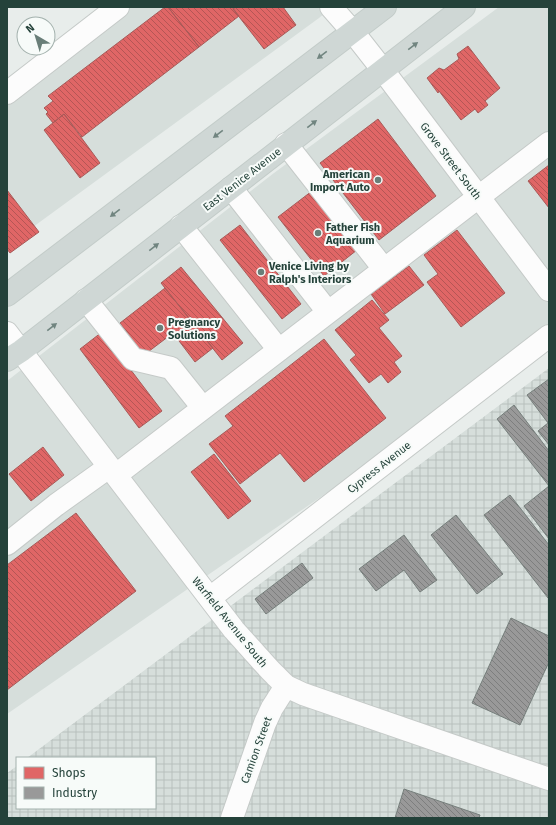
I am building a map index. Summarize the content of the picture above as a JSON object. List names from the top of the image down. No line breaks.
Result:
{"streets":{"main road":["East Venice Avenue"],"street":["Grove Street South","Cypress Avenue","Warfield Avenue South","Camion Street"]},"crossings":[["Grove Street South","East Venice Avenue"],["East Venice Avenue","Warfield Avenue South"],["Cypress Avenue","Warfield Avenue South"],["Warfield Avenue South","Camion Street"]],"places":["American Import Auto","Father Fish Aquarium","Venice Living by Ralph's Interiors","Pregnancy Solutions"],"legend":["Shops","Industry"],"north":"top left"}
